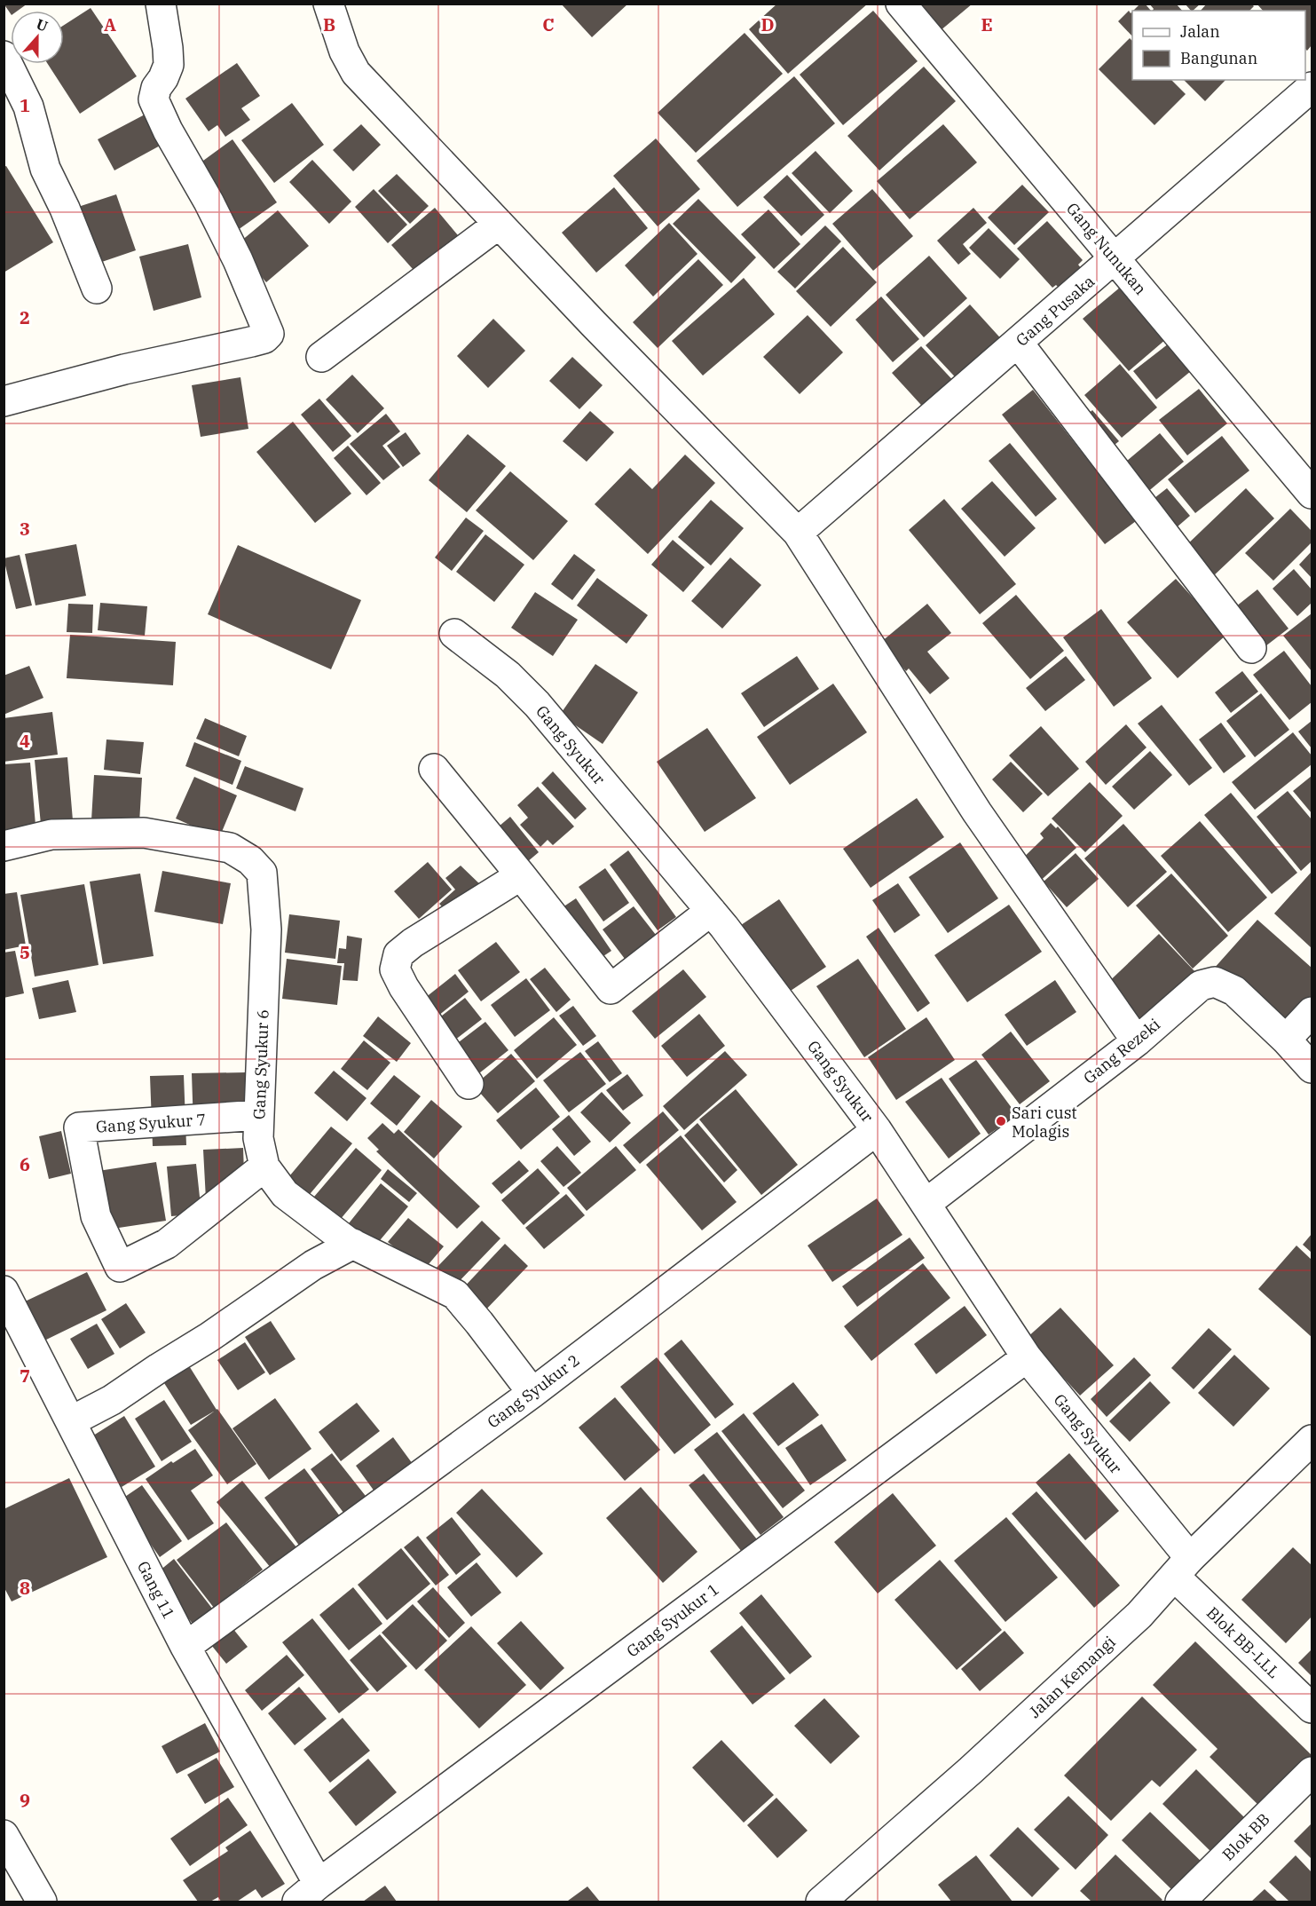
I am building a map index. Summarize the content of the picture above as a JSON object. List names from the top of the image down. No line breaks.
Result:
{"streets":{"street":["Gang Nunukan","Gang Pusaka","Gang Syukur","Gang Rezeki","Gang Syukur 6","Gang Syukur 7","Gang Syukur 2","Gang 11","Gang Syukur 1","Blok BB-LLL","Jalan Kemangi","Blok BB"]},"crossings":[["Gang Nunukan","Gang Pusaka"],["Gang Syukur","Gang Rezeki"],["Gang Syukur","Gang Syukur 2"],["Gang Syukur","Gang Syukur 1"],["Gang Syukur","Blok BB-LLL"],["Gang Syukur","Jalan Kemangi"],["Gang Syukur 6","Gang Syukur 7"],["Gang Syukur 6","Gang Syukur 2"],["Gang Syukur 2","Gang 11"],["Gang 11","Gang Syukur 1"],["Blok BB-LLL","Jalan Kemangi"]],"places":["Sari cust Molagis"],"legend":["Jalan","Bangunan"],"north":"top","grid":{"columns":["A","B","C","D","E"],"rows":["1","2","3","4","5","6","7","8","9"]}}
